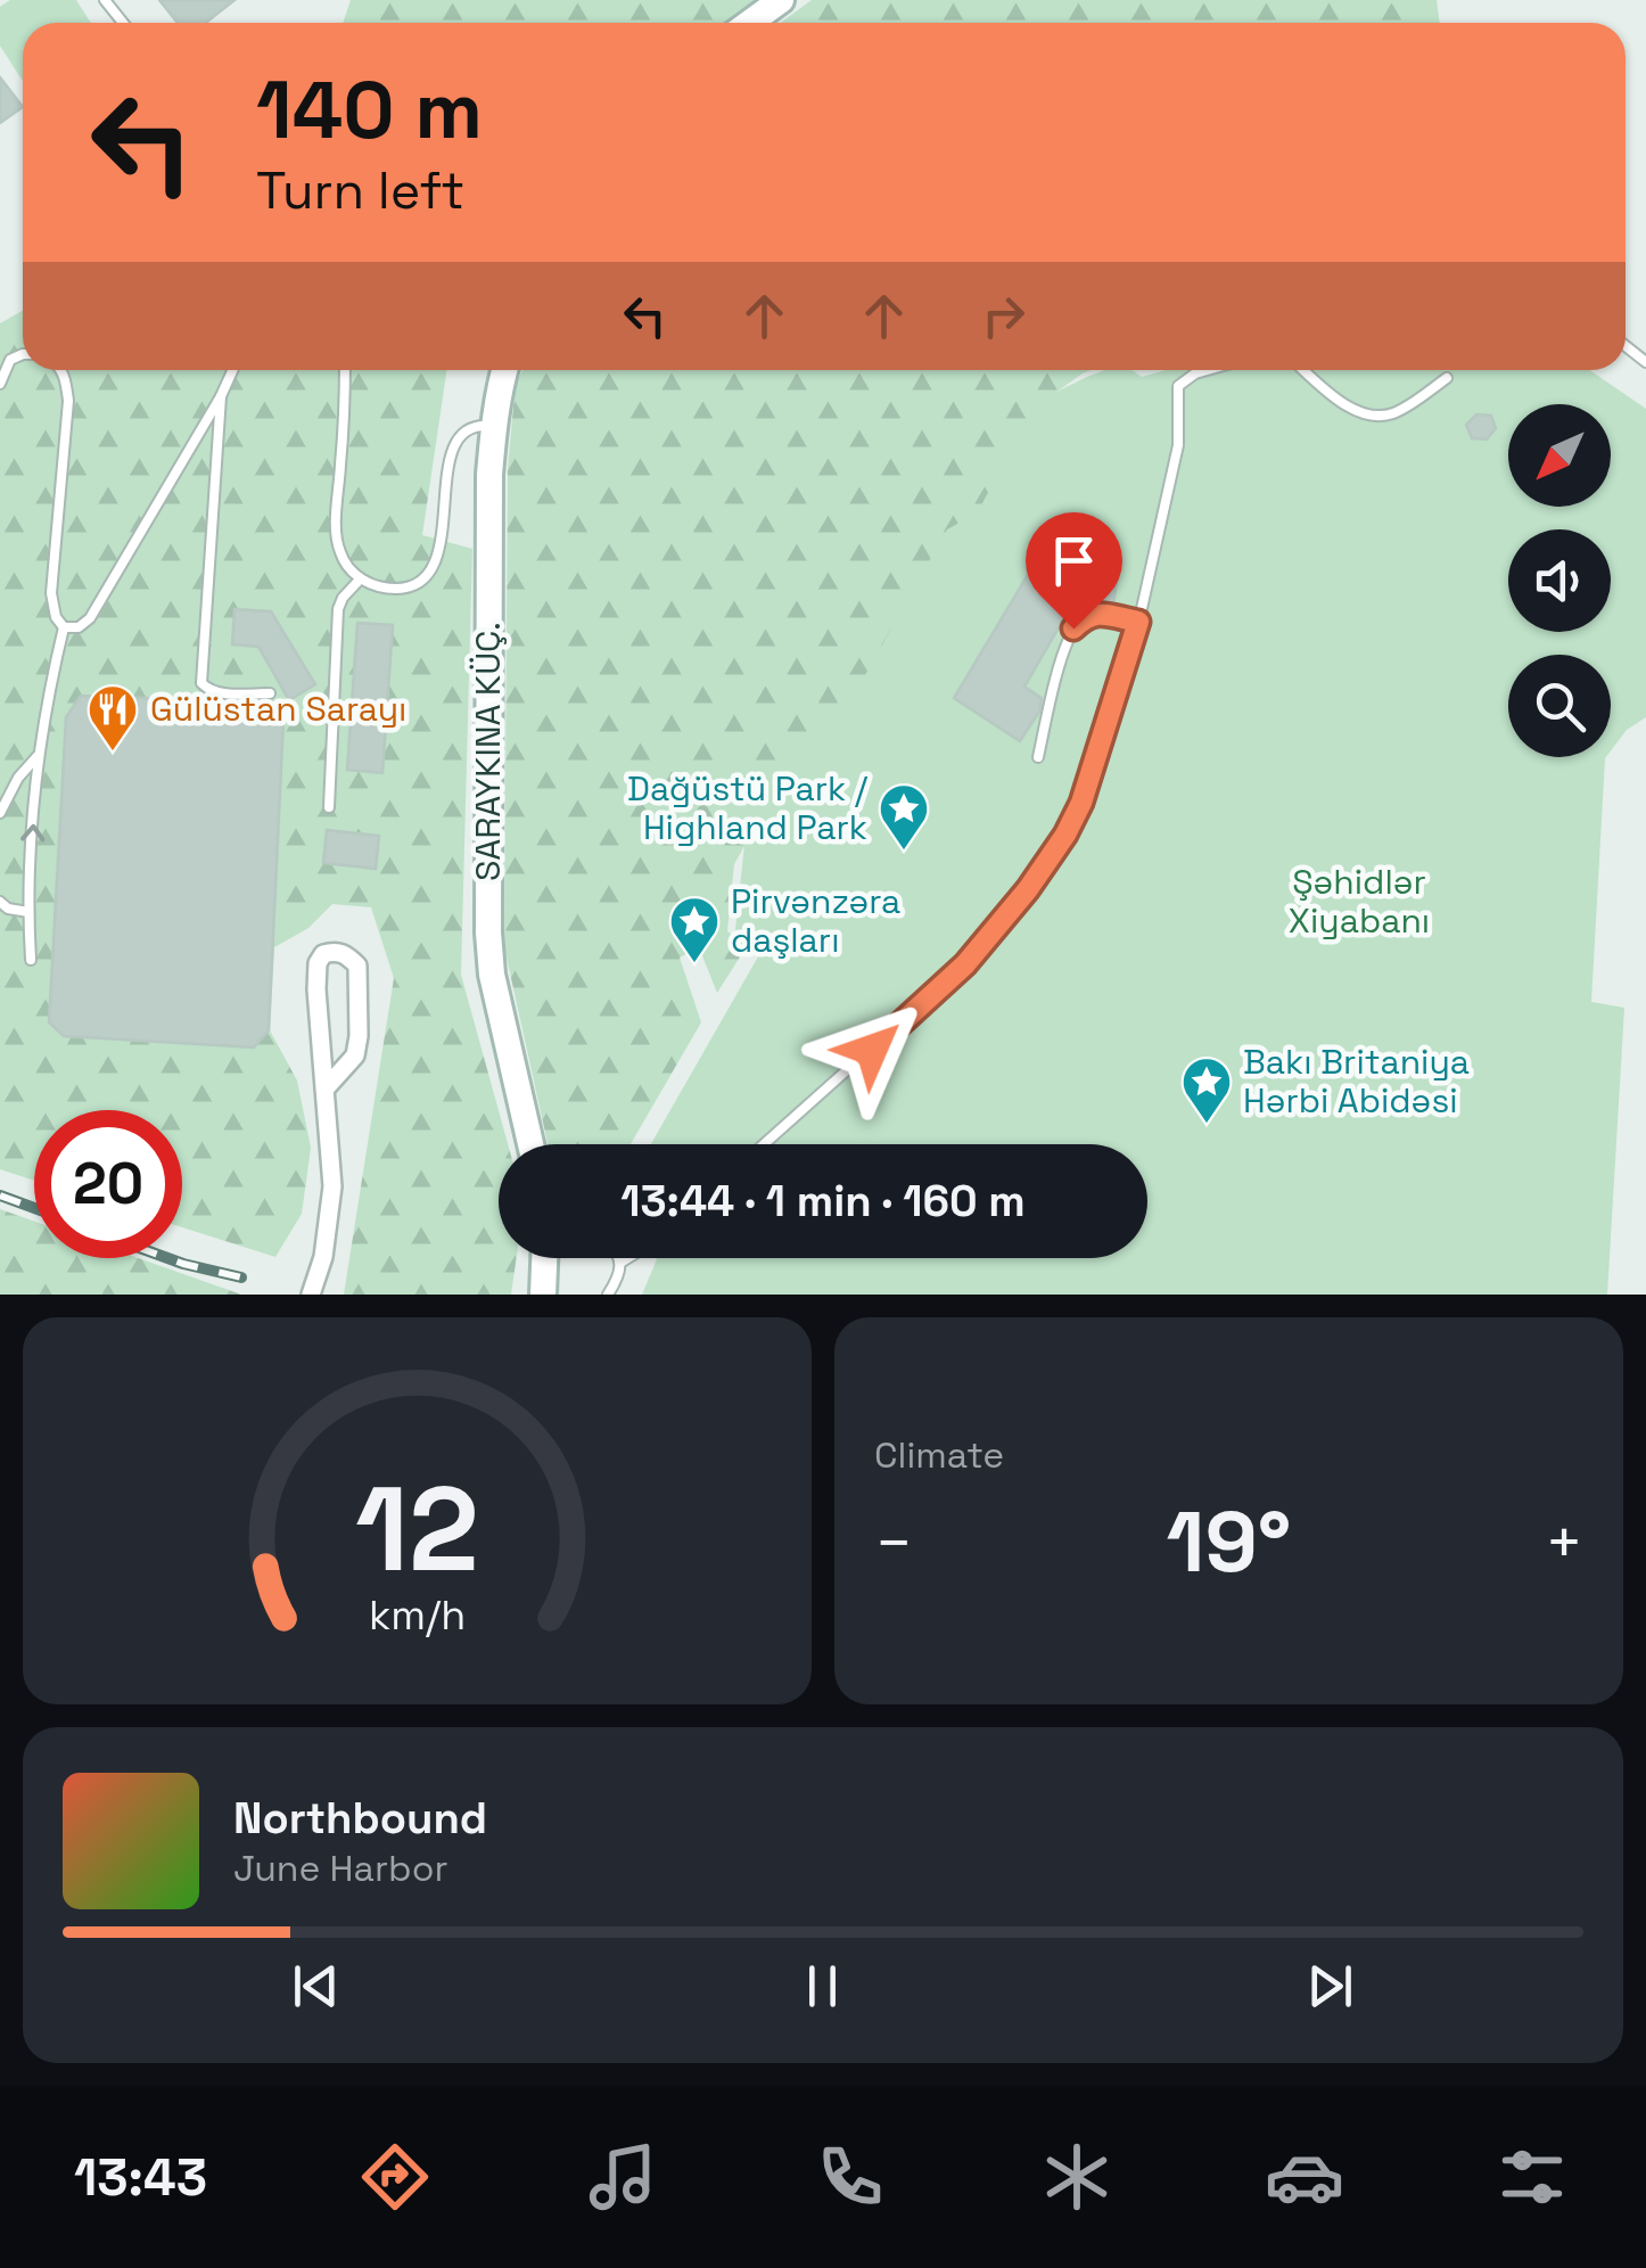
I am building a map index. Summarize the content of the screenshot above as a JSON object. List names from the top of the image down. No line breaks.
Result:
{"streets":{"street":["SARAYKINA KÜÇ."]},"parks":["Şəhidlər Xiyabanı"],"places":{"restaurant":["Gülüstan Sarayı"],"place":["Dağüstü Park / Highland Park","Pirvənzəra daşları","Bakı Britaniya Hərbi Abidəsi"]},"north":"bottom left","page":{"turn":["140 m","Turn left"],"limit":"20","trip":"13:44 · 1 min · 160 m","tile":"Climate","heat":["−","19°","+"],"song":["Northbound","June Harbor"],"tabs":"13:43","gauge":["12","km/h"]}}
